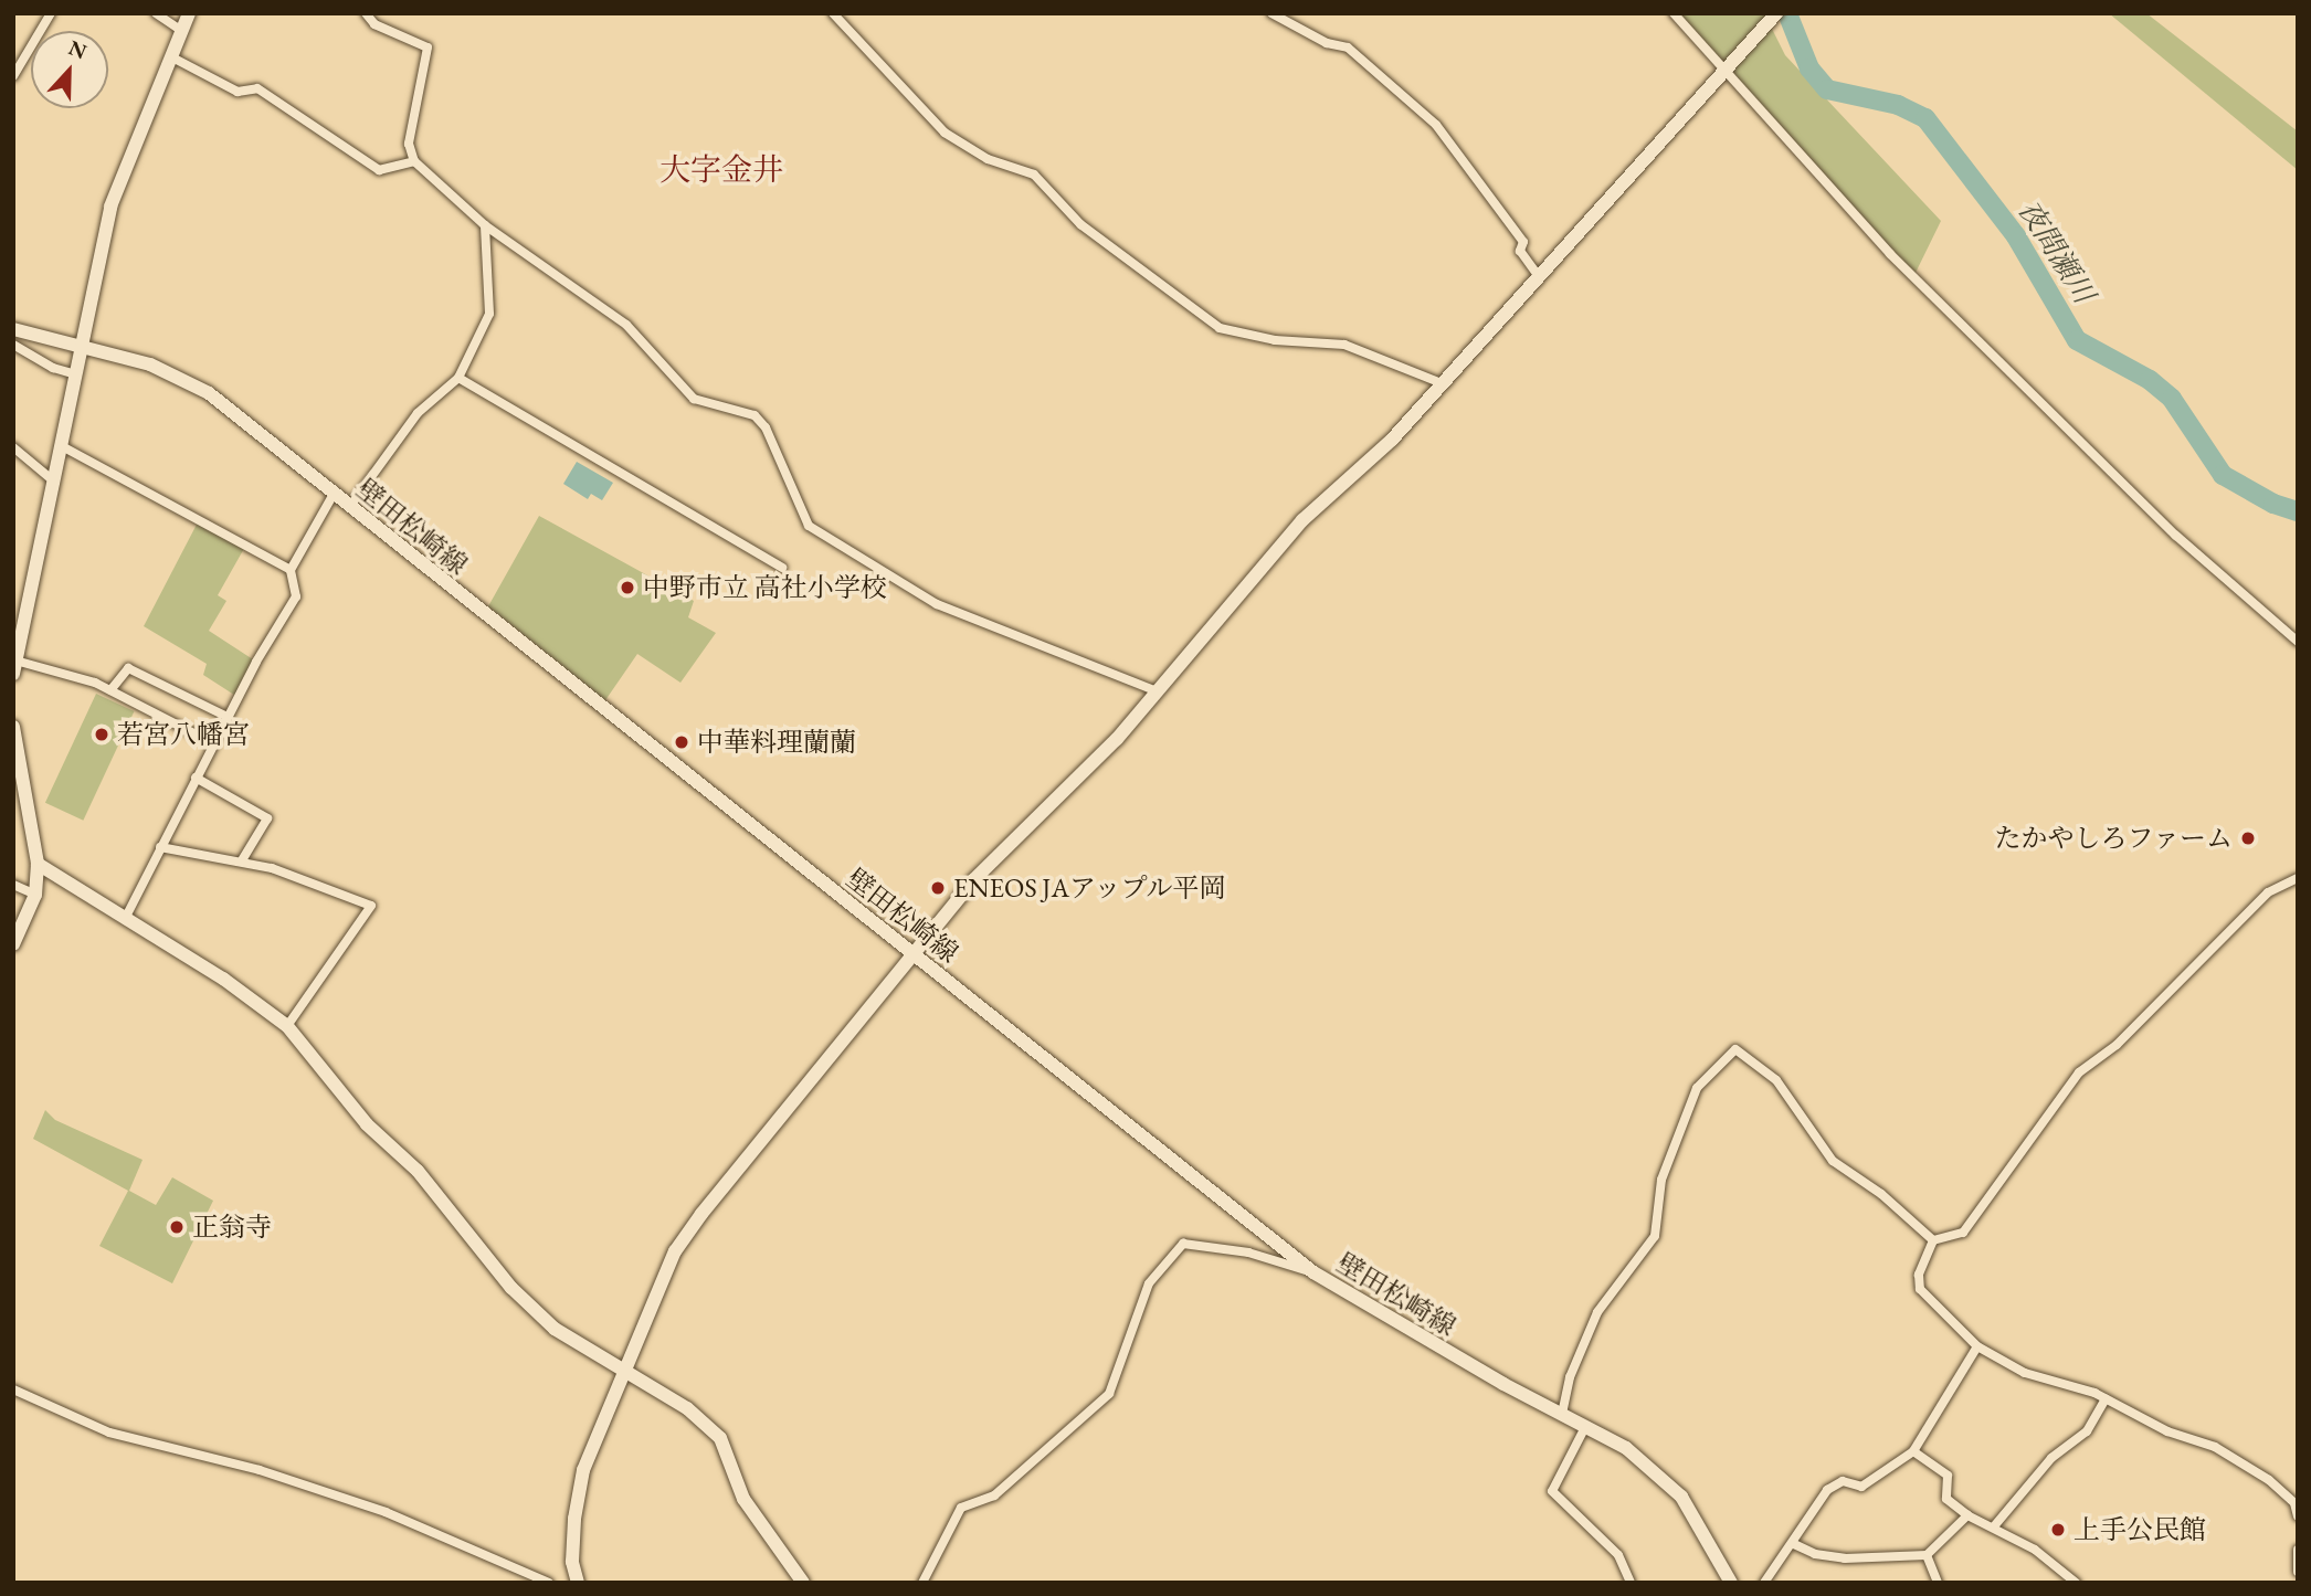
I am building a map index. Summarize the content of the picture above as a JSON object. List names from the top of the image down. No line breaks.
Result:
{"streets":{"street":["壁田松崎線"]},"districts":["大字金井"],"water":["夜間瀬川"],"places":["中野市立 高社小学校","若宮八幡宮","中華料理蘭蘭","たかやしろファーム","ENEOS JAアップル平岡","正翁寺","上手公民館"],"north":"top"}
